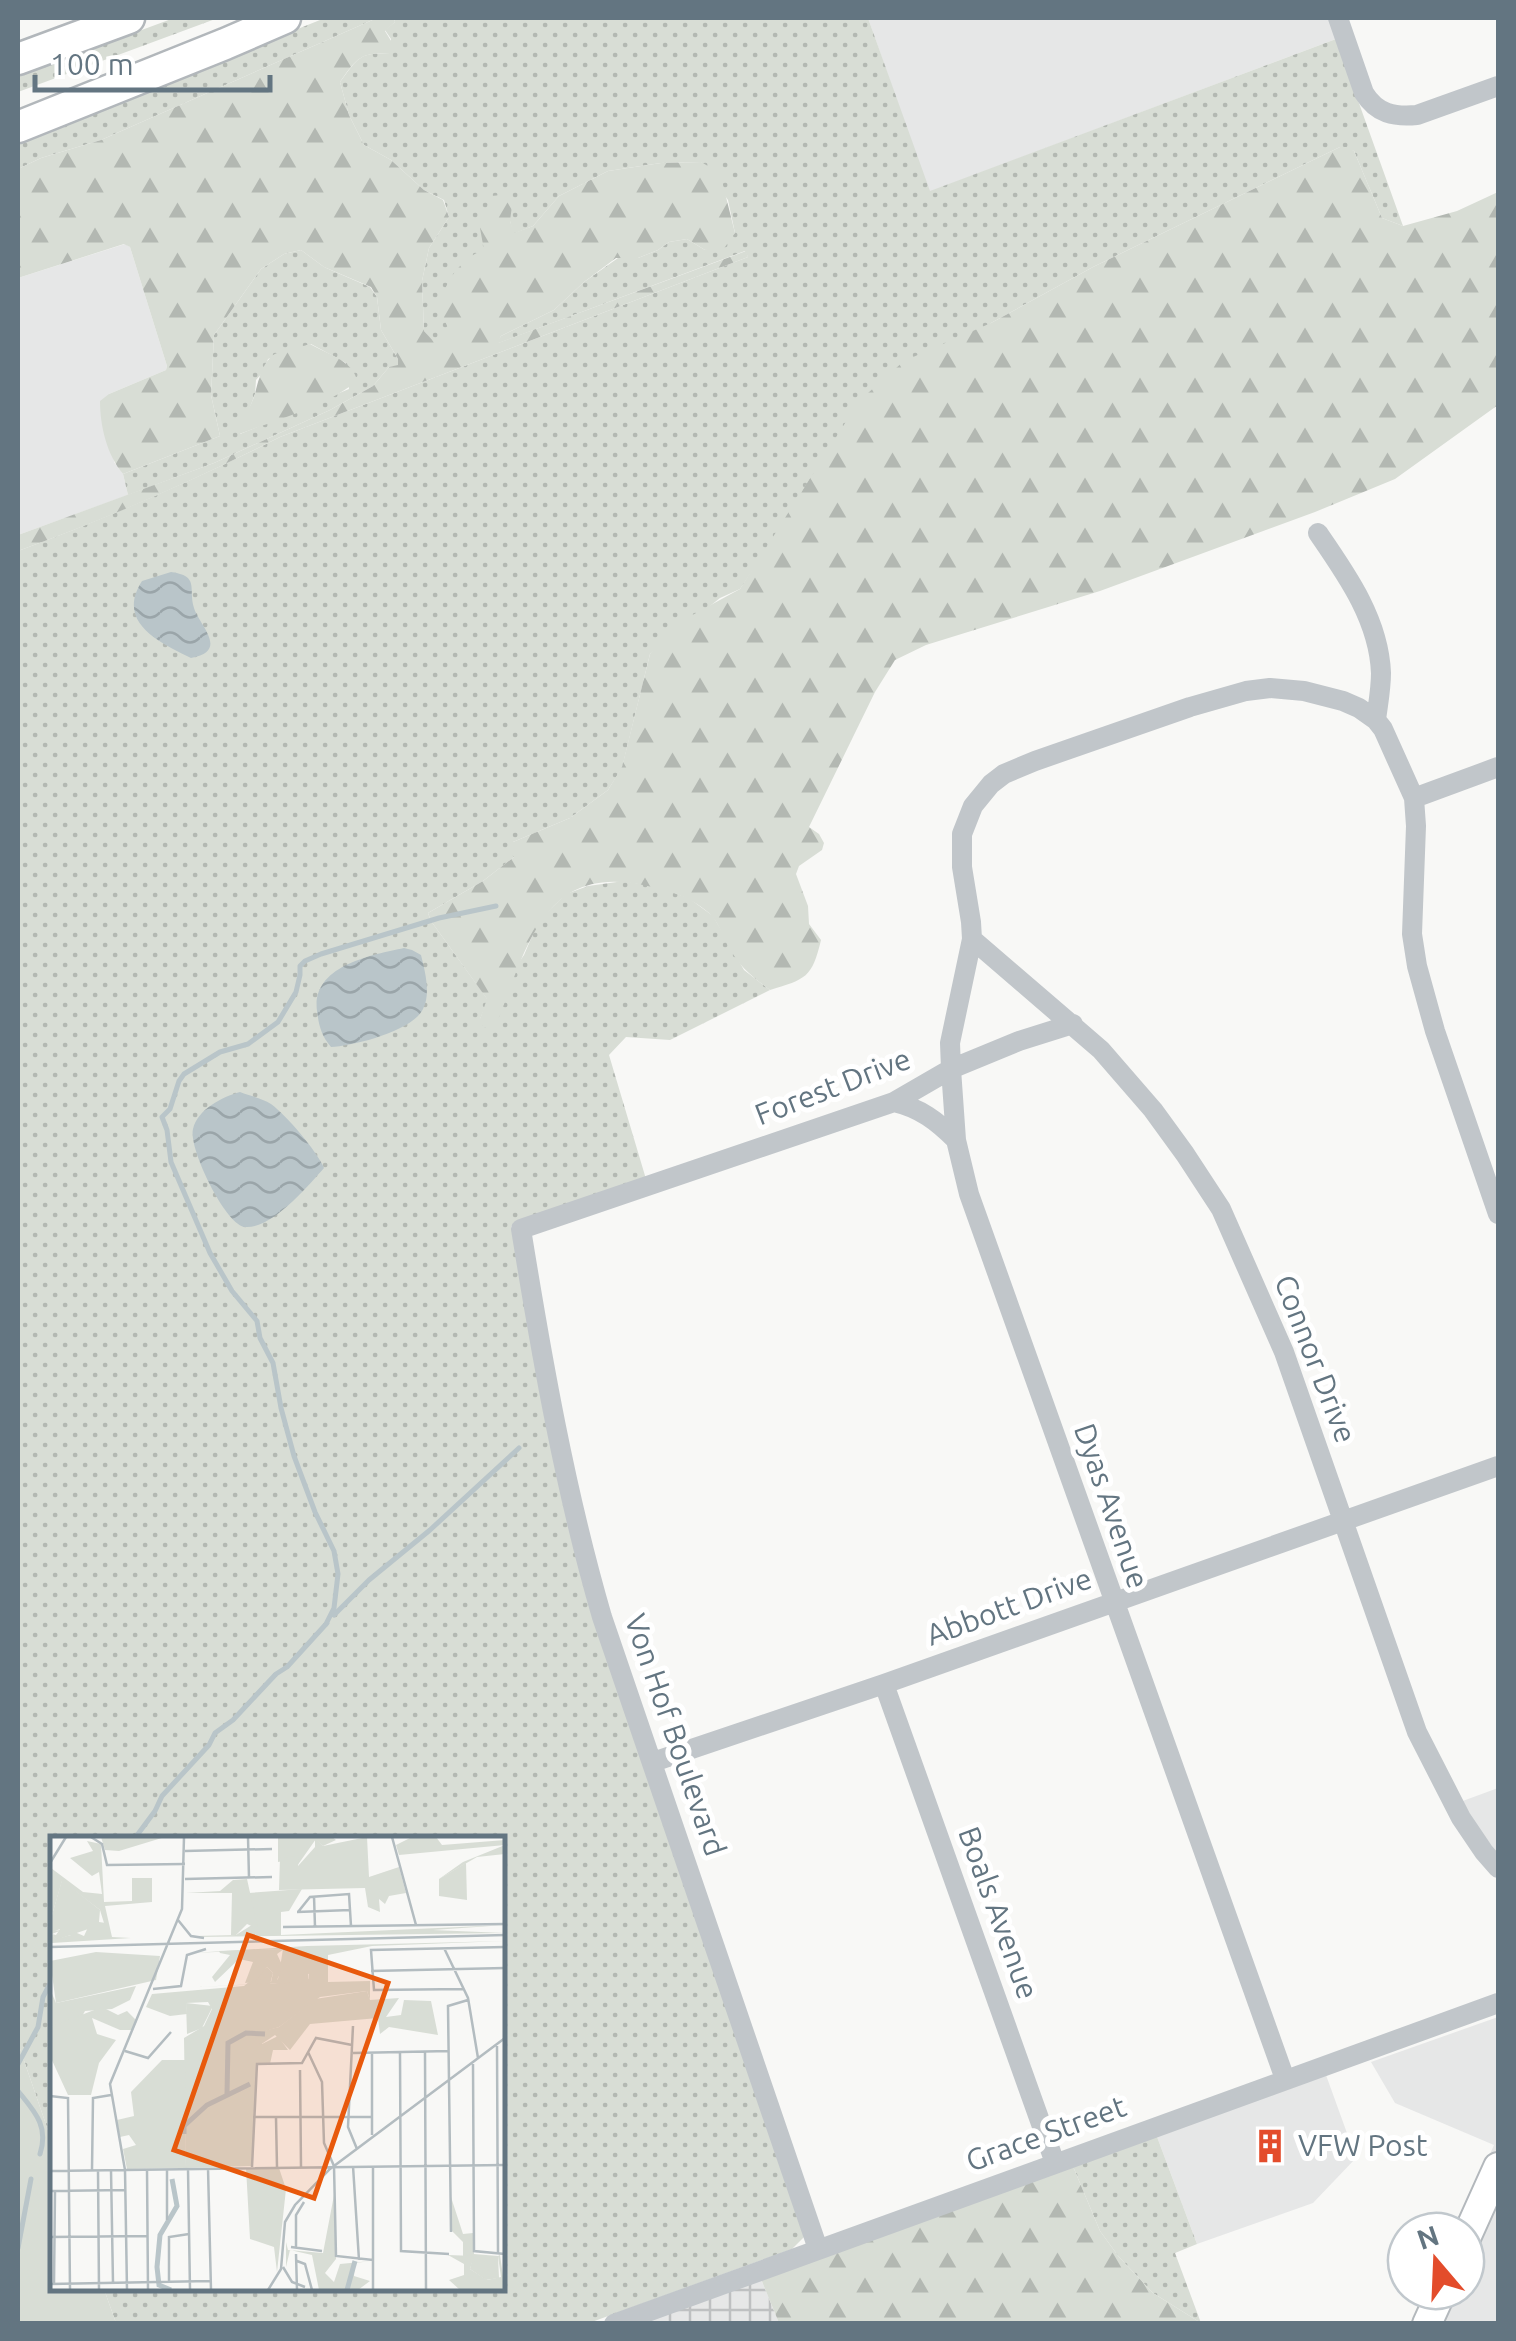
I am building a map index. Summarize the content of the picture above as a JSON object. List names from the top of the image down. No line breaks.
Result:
{"streets":{"street":["Forest Drive","Connor Drive","Dyas Avenue","Abbott Drive","Von Hof Boulevard","Boals Avenue","Grace Street"]},"crossings":[["Forest Drive","Connor Drive"],["Forest Drive","Dyas Avenue"],["Forest Drive","Von Hof Boulevard"],["Connor Drive","Abbott Drive"],["Dyas Avenue","Abbott Drive"],["Dyas Avenue","Grace Street"],["Abbott Drive","Von Hof Boulevard"],["Abbott Drive","Boals Avenue"],["Von Hof Boulevard","Grace Street"],["Boals Avenue","Grace Street"]],"places":{"building":["VFW Post"]},"scale_bar":"100 m","north":"top"}
